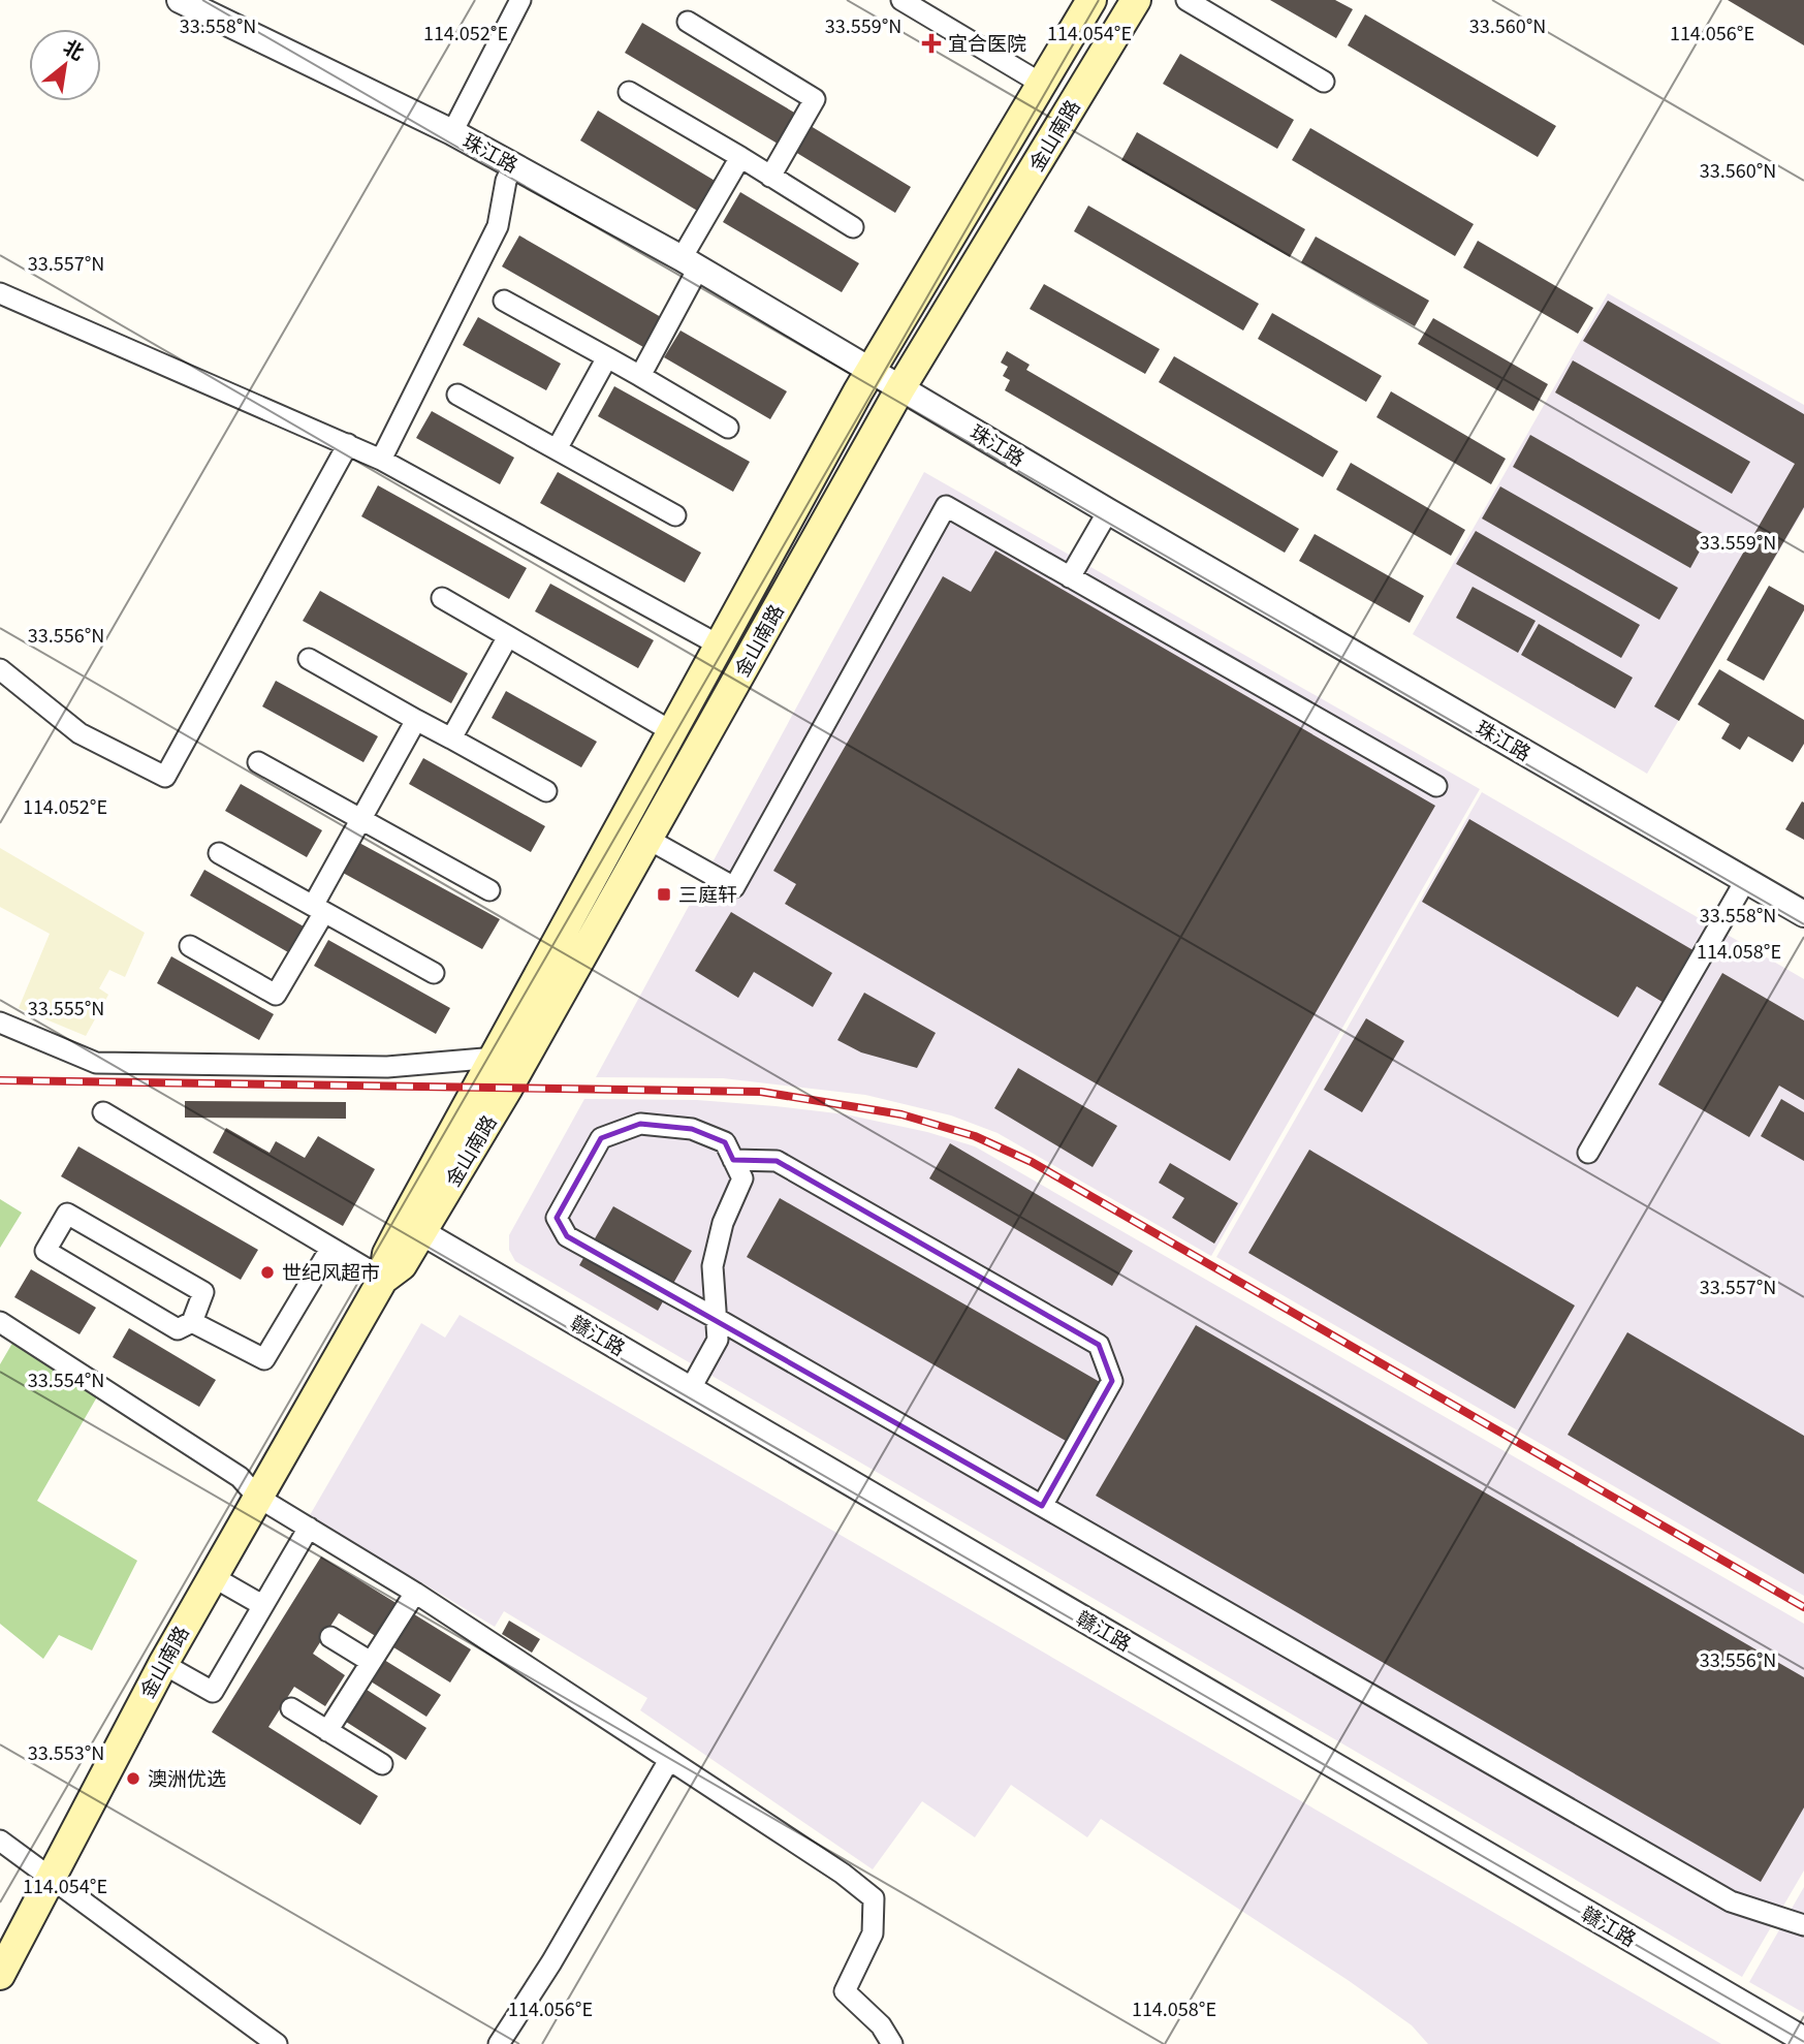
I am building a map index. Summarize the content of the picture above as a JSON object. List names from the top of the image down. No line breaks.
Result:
{"streets":{"main road":["金山南路"],"street":["珠江路","赣江路"]},"crossings":[["金山南路","珠江路"],["金山南路","赣江路"]],"places":{"health":["宜合医院"],"transit":["三庭轩"],"other":["世纪风超市","澳洲优选"]},"north":"top right","coordinates":["33.558°N","33.559°N","33.560°N","114.056°E","114.052°E","114.054°E","33.557°N","33.556°N","114.058°E","33.555°N","33.554°N","33.553°N"]}
